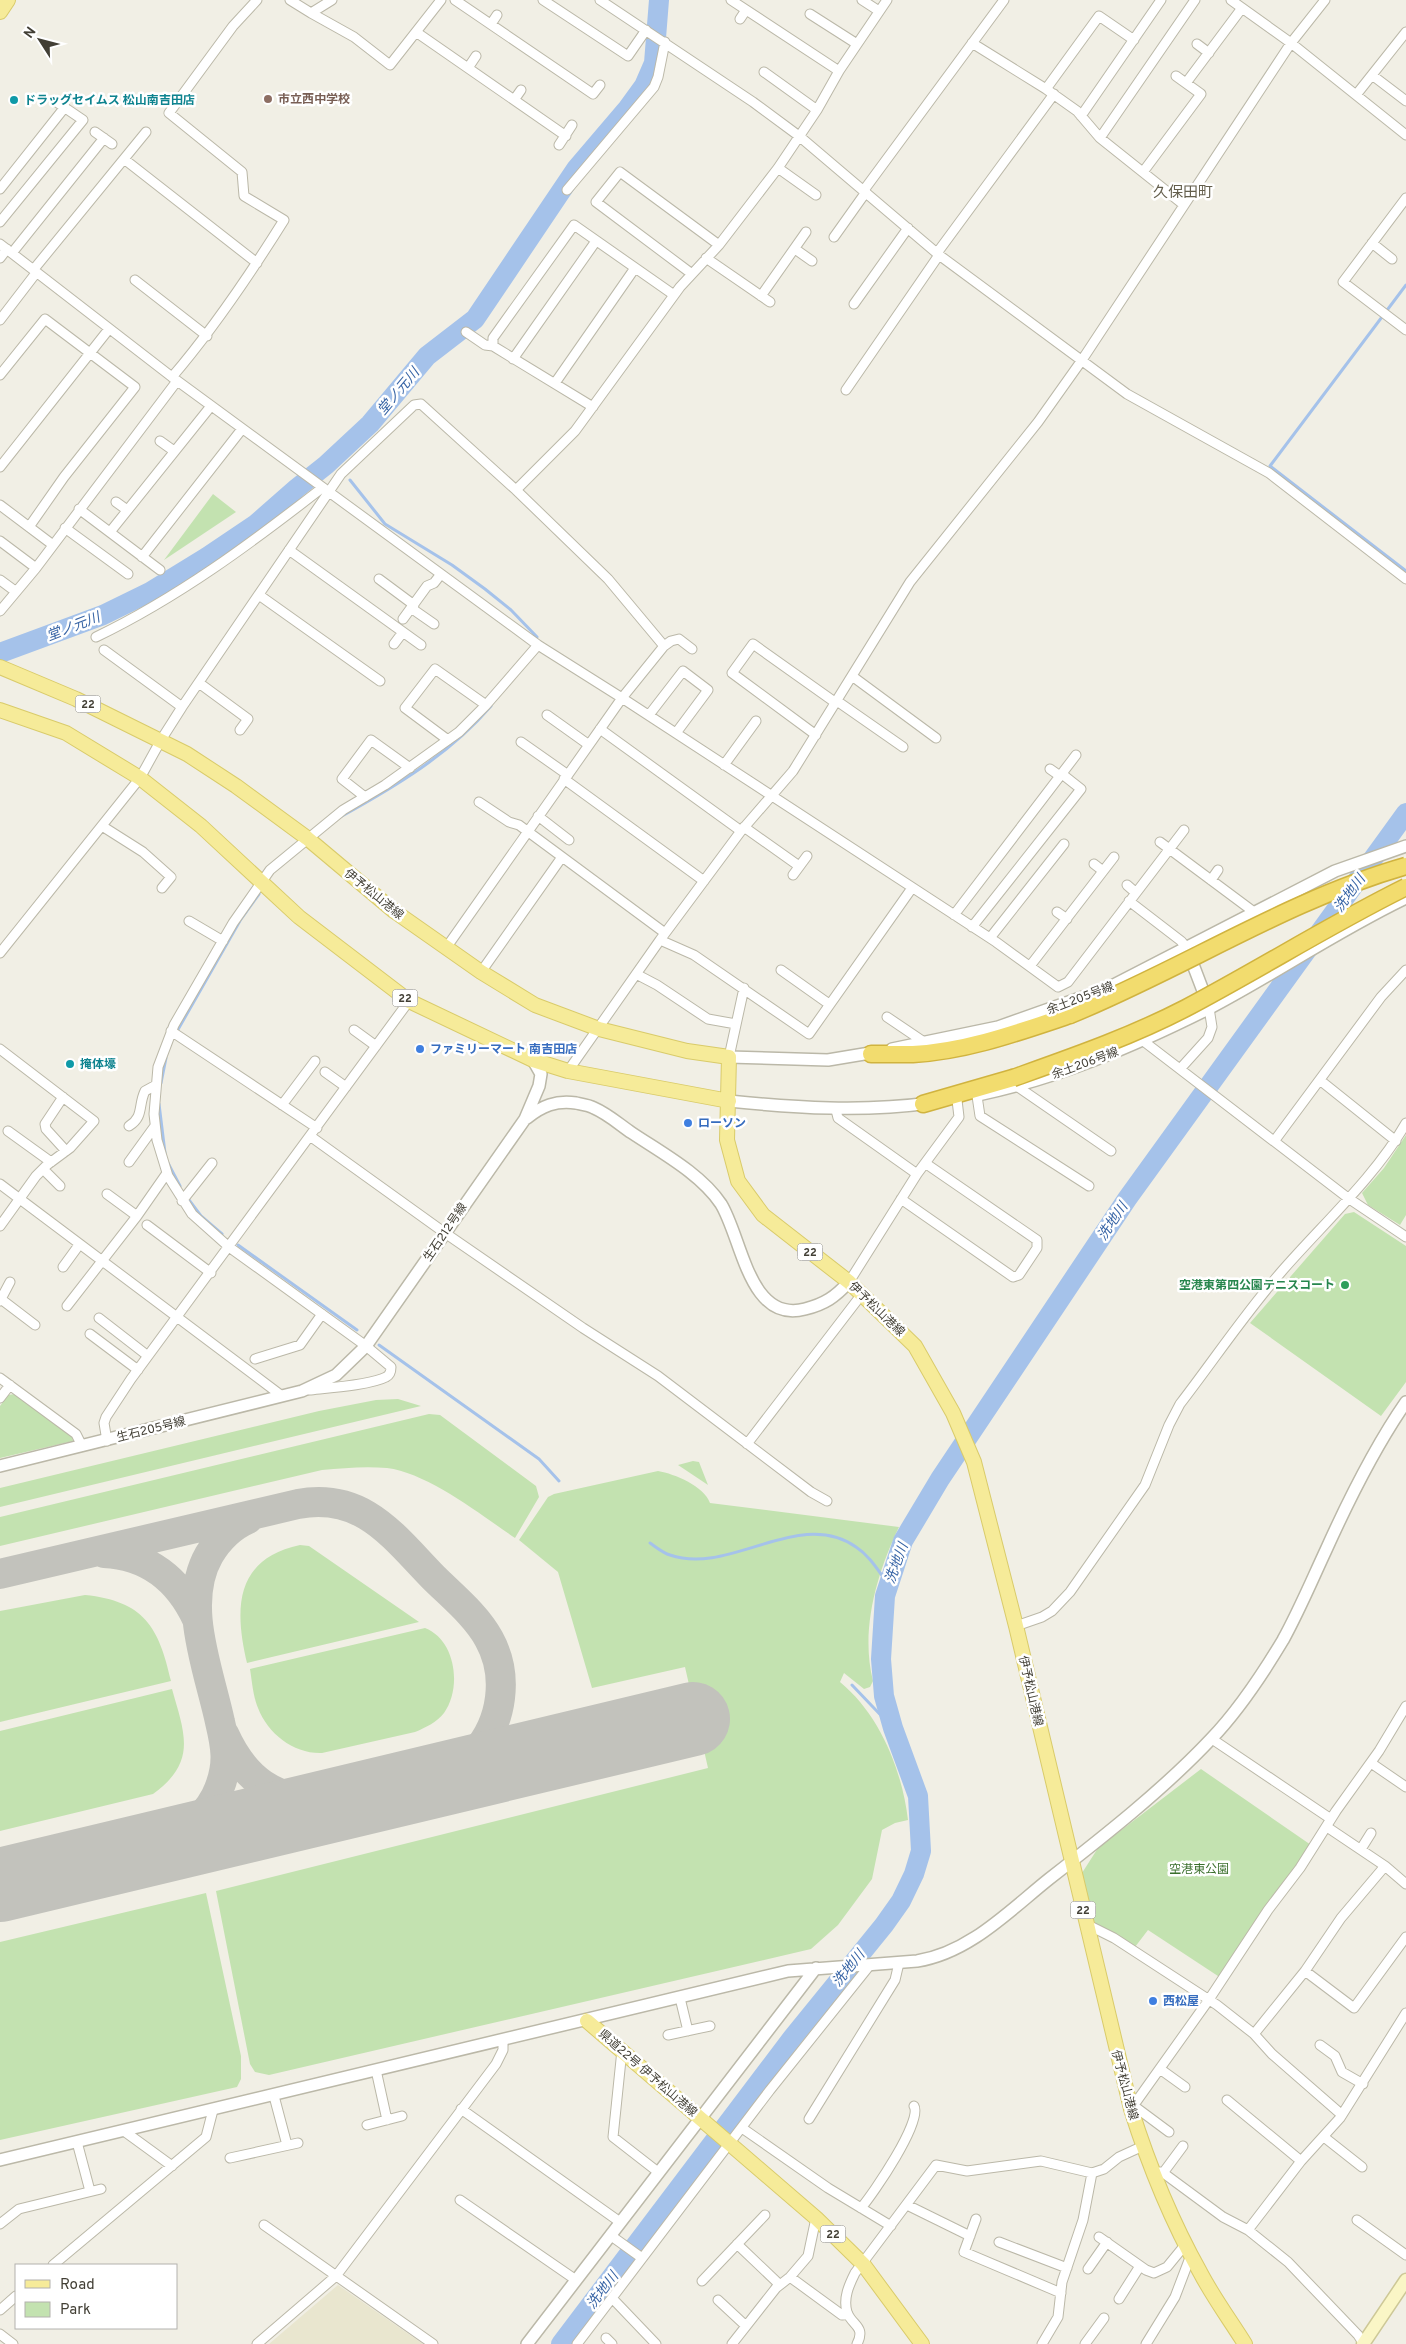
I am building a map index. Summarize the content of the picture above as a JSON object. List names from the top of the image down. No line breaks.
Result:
{"streets":{"main road":["22","伊予松山港線","県道22号 伊予松山港線"],"street":["余土205号線","余土206号線","生石212号線","生石205号線"]},"crossings":[["22","伊予松山港線"],["22","余土206号線"],["22","県道22号 伊予松山港線"],["伊予松山港線","余土205号線"],["伊予松山港線","余土206号線"],["生石212号線","生石205号線"]],"districts":["久保田町"],"water":["堂ノ元川","洗地川"],"parks":["空港東公園"],"places":["市立西中学校","ドラッグセイムス 松山南吉田店","ファミリーマート 南吉田店","掩体壕","ローソン","空港東第四公園テニスコート","西松屋"],"legend":["Road","Park"],"north":"top left"}
